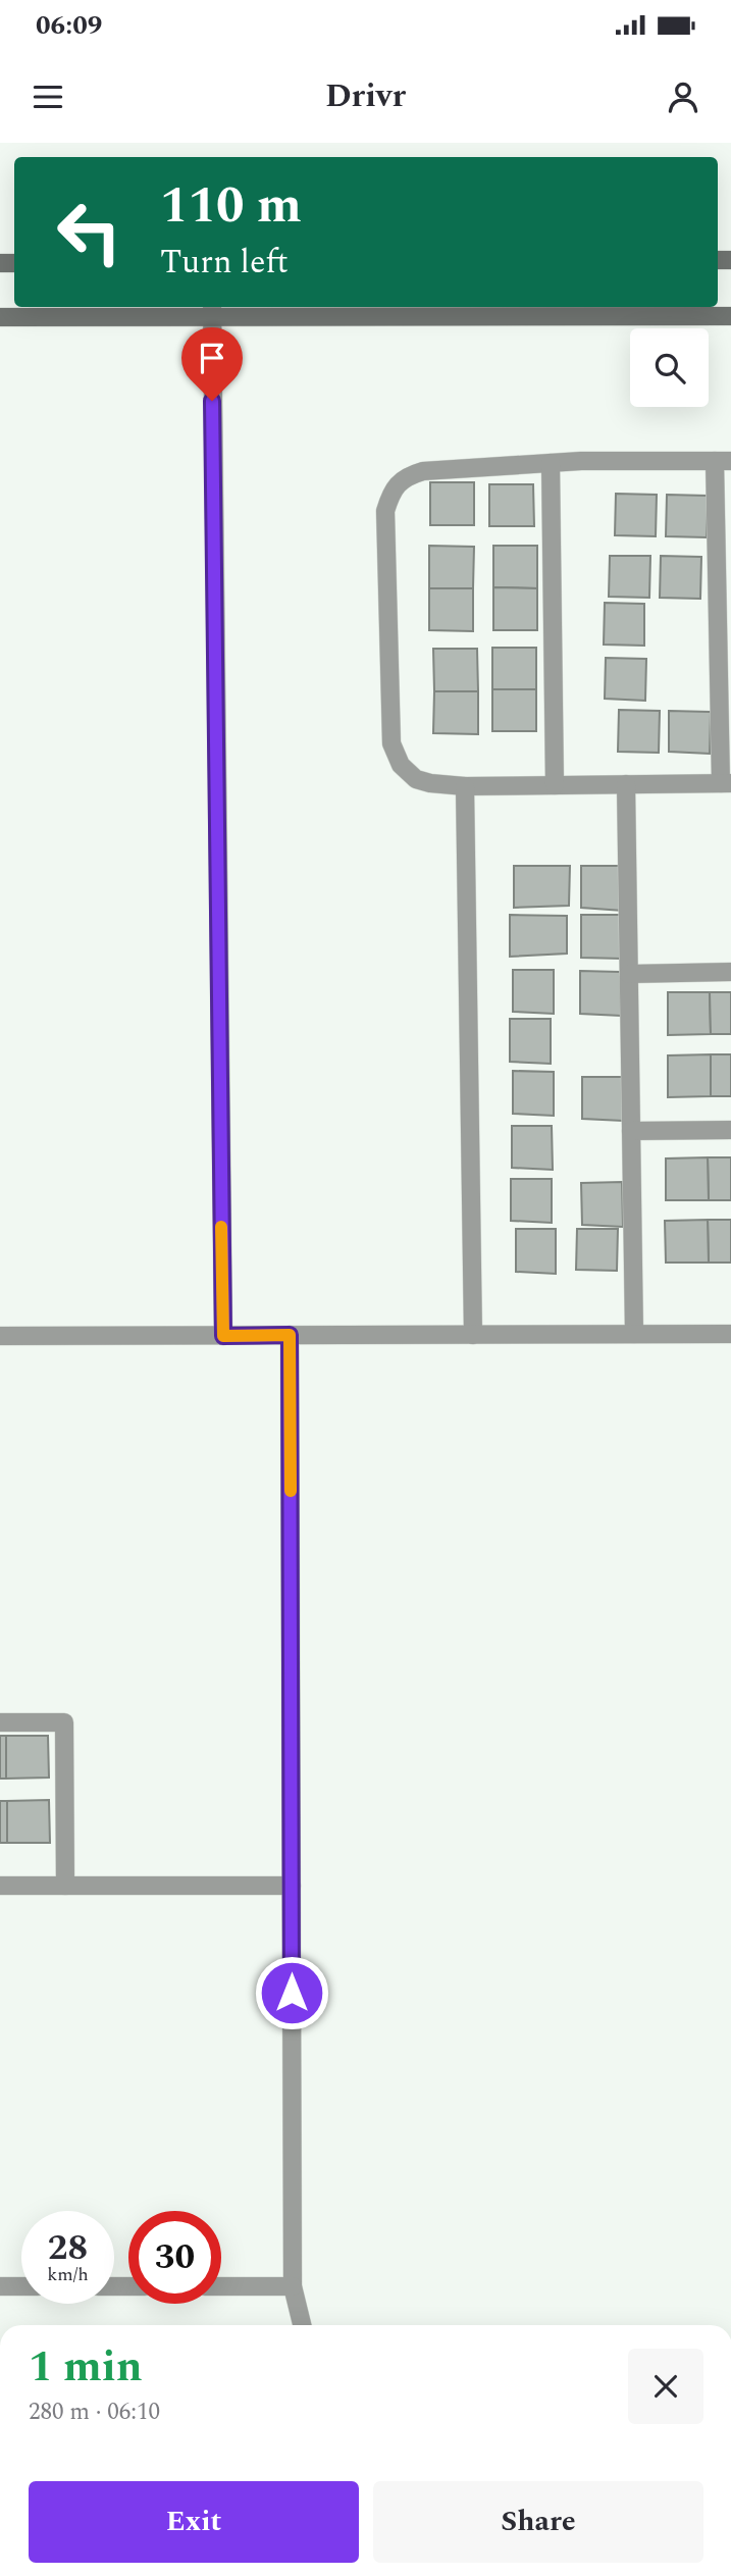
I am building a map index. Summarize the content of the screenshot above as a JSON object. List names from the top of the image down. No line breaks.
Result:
{"page":{"status":"06:09","header":"Drivr","turn":["110 m","Turn left"],"speed":"28 km/h","limit":"30","heading":["1 min","280 m · 06:10"],"buttons":["Exit","Share"]}}
